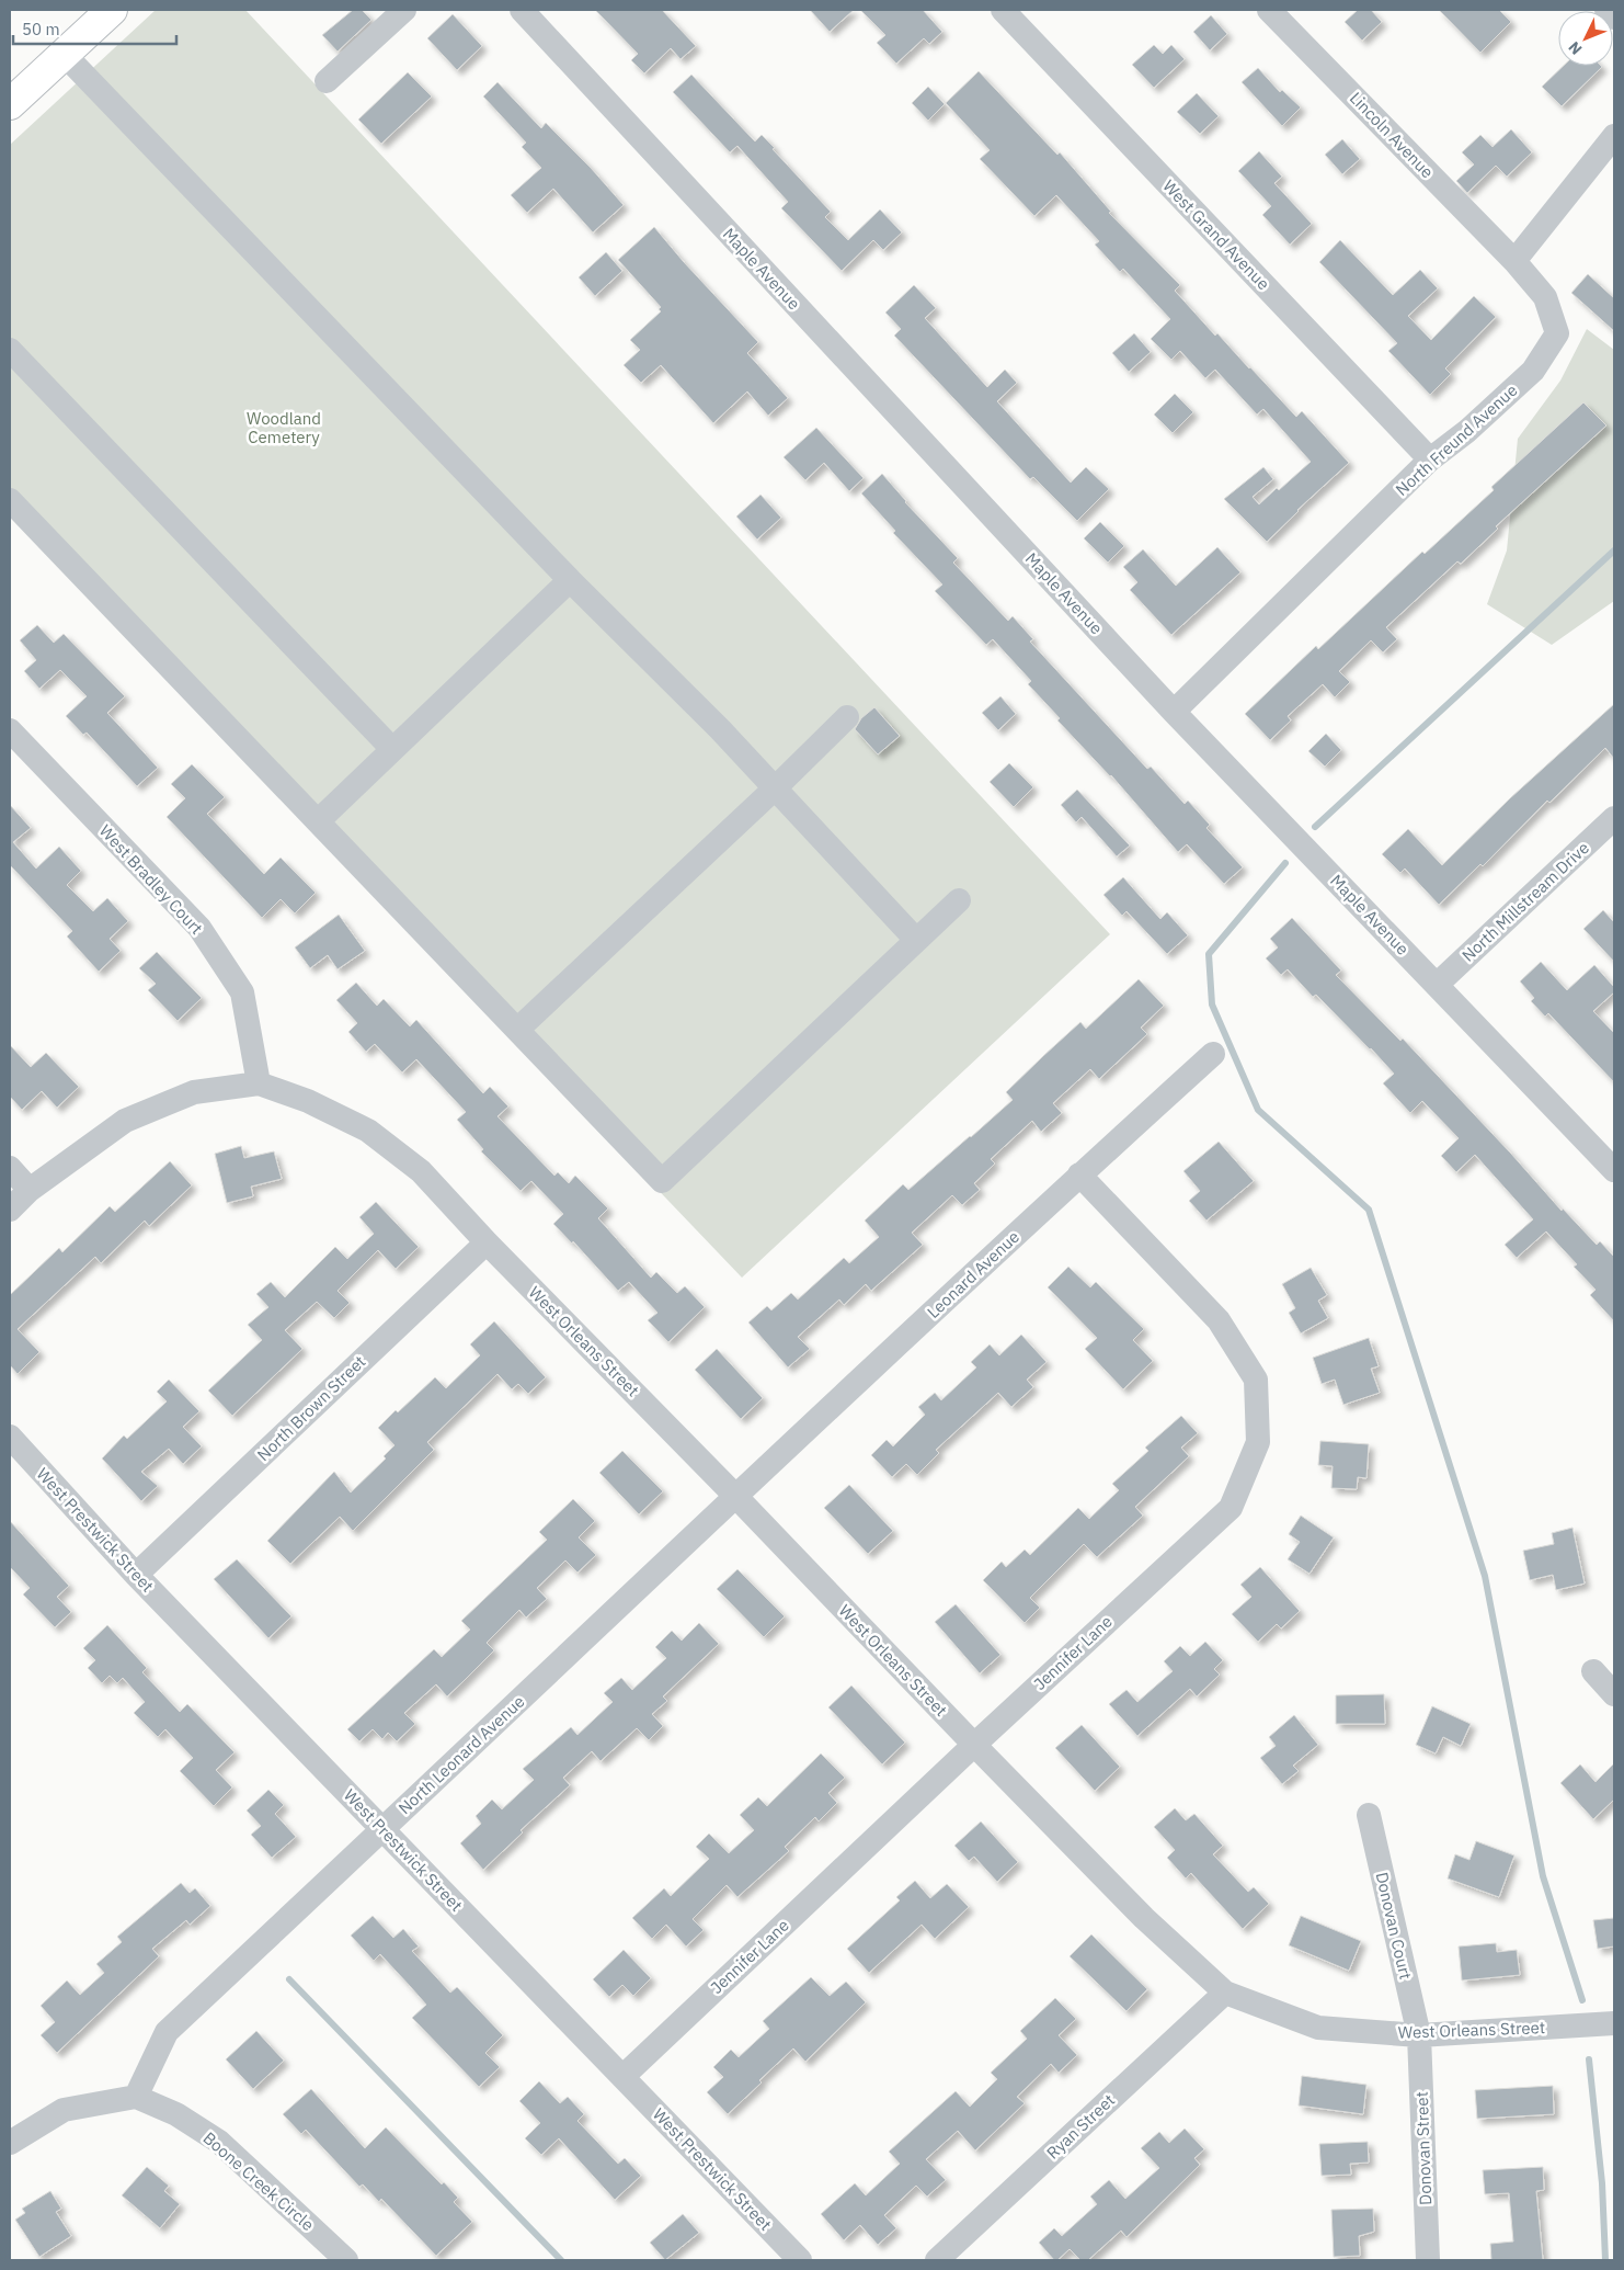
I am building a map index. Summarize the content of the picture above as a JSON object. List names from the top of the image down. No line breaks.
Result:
{"streets":{"street":["Lincoln Avenue","West Grand Avenue","Maple Avenue","North Freund Avenue","West Bradley Court","North Millstream Drive","Leonard Avenue","West Orleans Street","North Brown Street","West Prestwick Street","Jennifer Lane","North Leonard Avenue","Donovan Court","Ryan Street","Donovan Street","Boone Creek Circle"]},"crossings":[["Lincoln Avenue","North Freund Avenue"],["West Grand Avenue","North Freund Avenue"],["Maple Avenue","North Freund Avenue"],["Maple Avenue","North Millstream Drive"],["West Bradley Court","West Orleans Street"],["Leonard Avenue","West Orleans Street"],["Leonard Avenue","Jennifer Lane"],["Leonard Avenue","North Leonard Avenue"],["West Orleans Street","North Brown Street"],["West Orleans Street","Jennifer Lane"],["West Orleans Street","North Leonard Avenue"],["West Orleans Street","Donovan Court"],["West Orleans Street","Ryan Street"],["West Orleans Street","Donovan Street"],["North Brown Street","West Prestwick Street"],["West Prestwick Street","Jennifer Lane"],["West Prestwick Street","North Leonard Avenue"],["North Leonard Avenue","Boone Creek Circle"],["Donovan Court","Donovan Street"]],"parks":["Woodland Cemetery"],"scale_bar":"50 m","north":"bottom left"}
